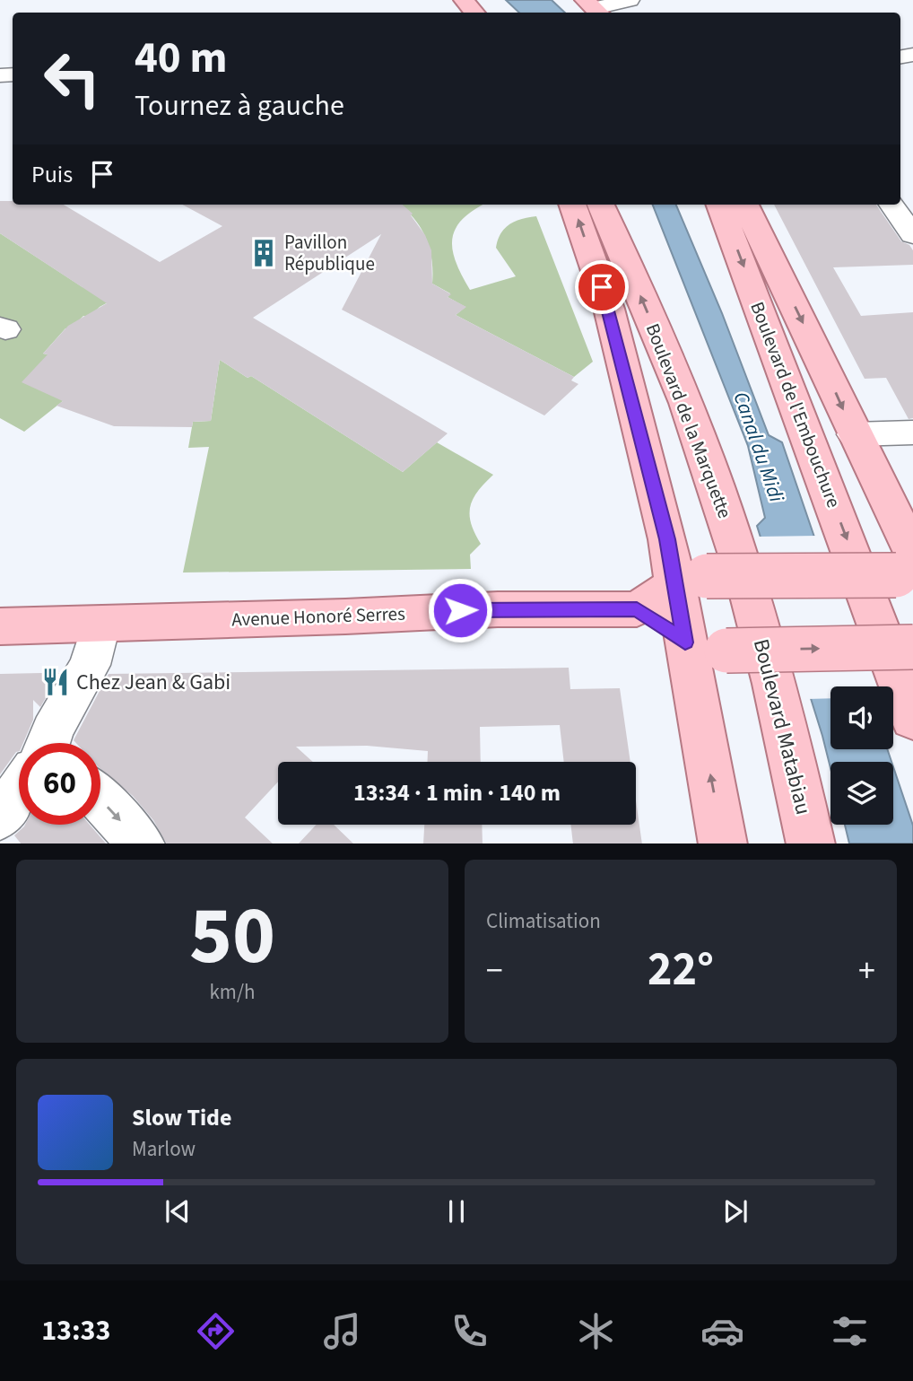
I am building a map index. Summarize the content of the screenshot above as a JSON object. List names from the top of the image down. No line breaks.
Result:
{"streets":{"main road":["Boulevard de l'Embouchure","Boulevard de la Marquette","Avenue Honoré Serres","Boulevard Matabiau"]},"crossings":[["Boulevard de la Marquette","Boulevard Matabiau"]],"water":["Canal du Midi"],"places":{"building":["Pavillon République"],"restaurant":["Chez Jean & Gabi"]},"page":{"turn":["40 m","Tournez à gauche"],"then":"Puis","limit":"60","trip":"13:34 · 1 min · 140 m","tile":[["50","km/h"],"Climatisation"],"heat":["−","22°","+"],"song":["Slow Tide","Marlow"],"tabs":"13:33"}}
